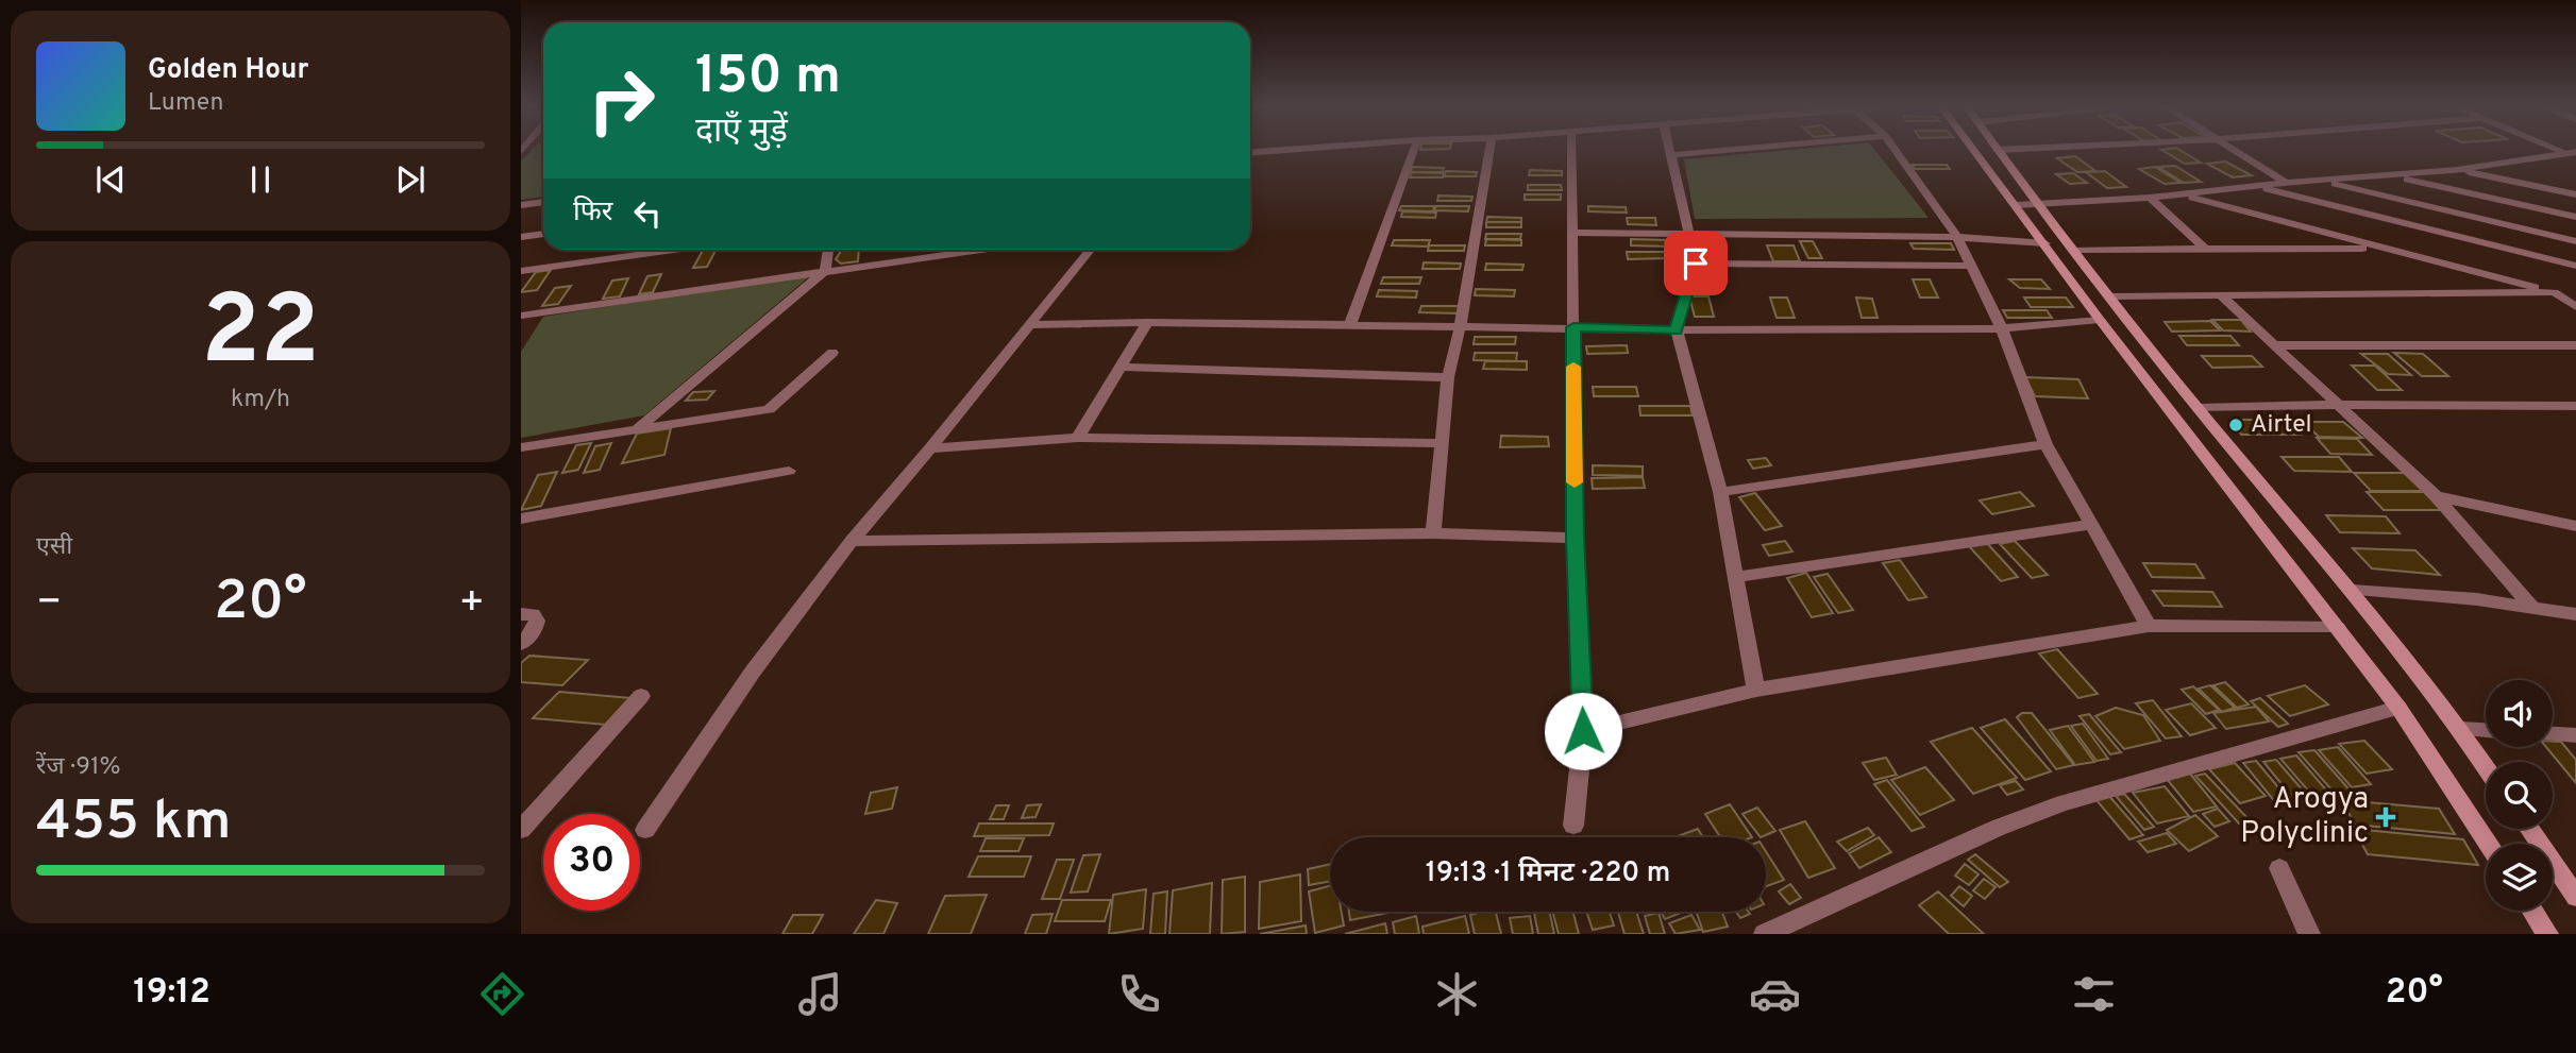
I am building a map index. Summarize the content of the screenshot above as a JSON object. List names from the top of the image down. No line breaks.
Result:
{"places":{"other":["Airtel"],"health":["Arogya Polyclinic"]},"page":{"turn":["150 m","दाएँ मुड़ें"],"song":["Golden Hour","Lumen"],"then":"फिर","tile":[["22","km/h"],"एसी",["रेंज · 91%","455 km"]],"heat":["−","20°","+"],"limit":"30","trip":"19:13 · 1 मिनट · 220 m","tabs":["19:12","20°"]}}
